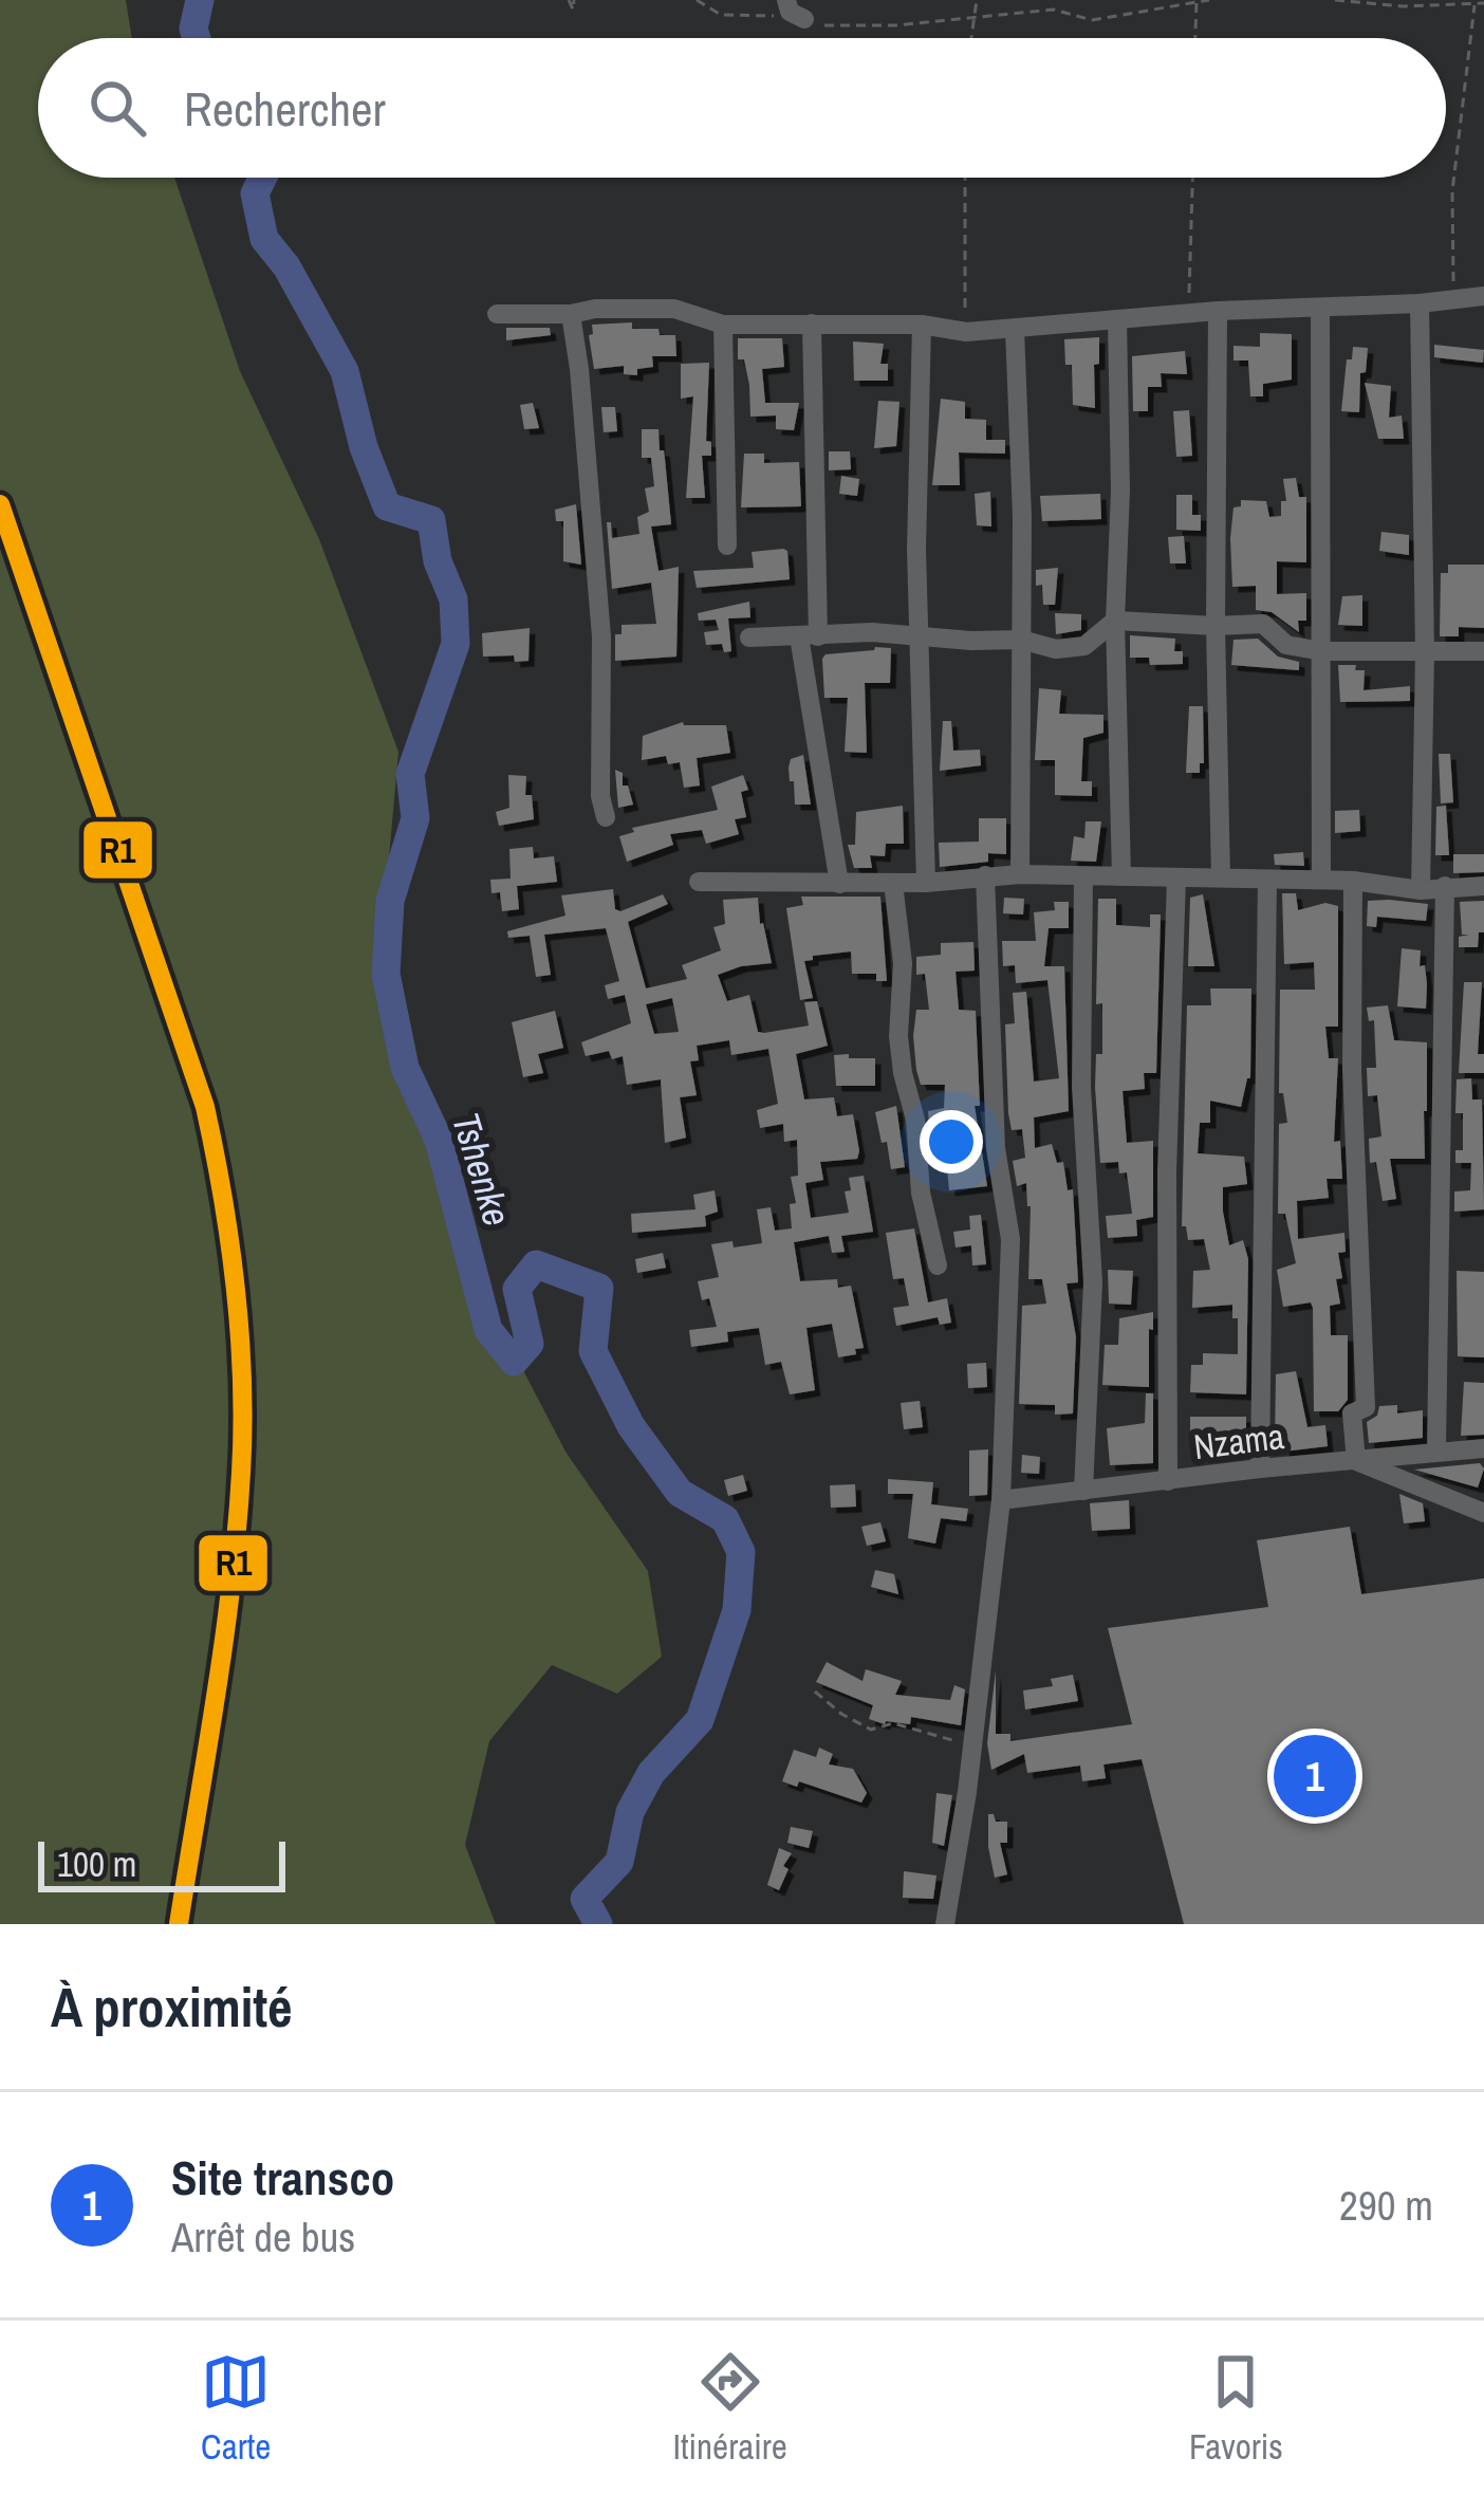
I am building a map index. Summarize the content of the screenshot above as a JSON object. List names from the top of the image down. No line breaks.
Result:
{"streets":{"street":["Nzama"]},"water":["Tshenke"],"lines":["transit line R1"],"scale_bar":"100 m","page":{"search":"Rechercher","pins":"1","scale":"100 m","heading":"À proximité","list":[{"mark":"1","name":"Site transco","note":"Arrêt de bus","value":"290 m"}],"nav":["Carte","Itinéraire","Favoris"]}}
